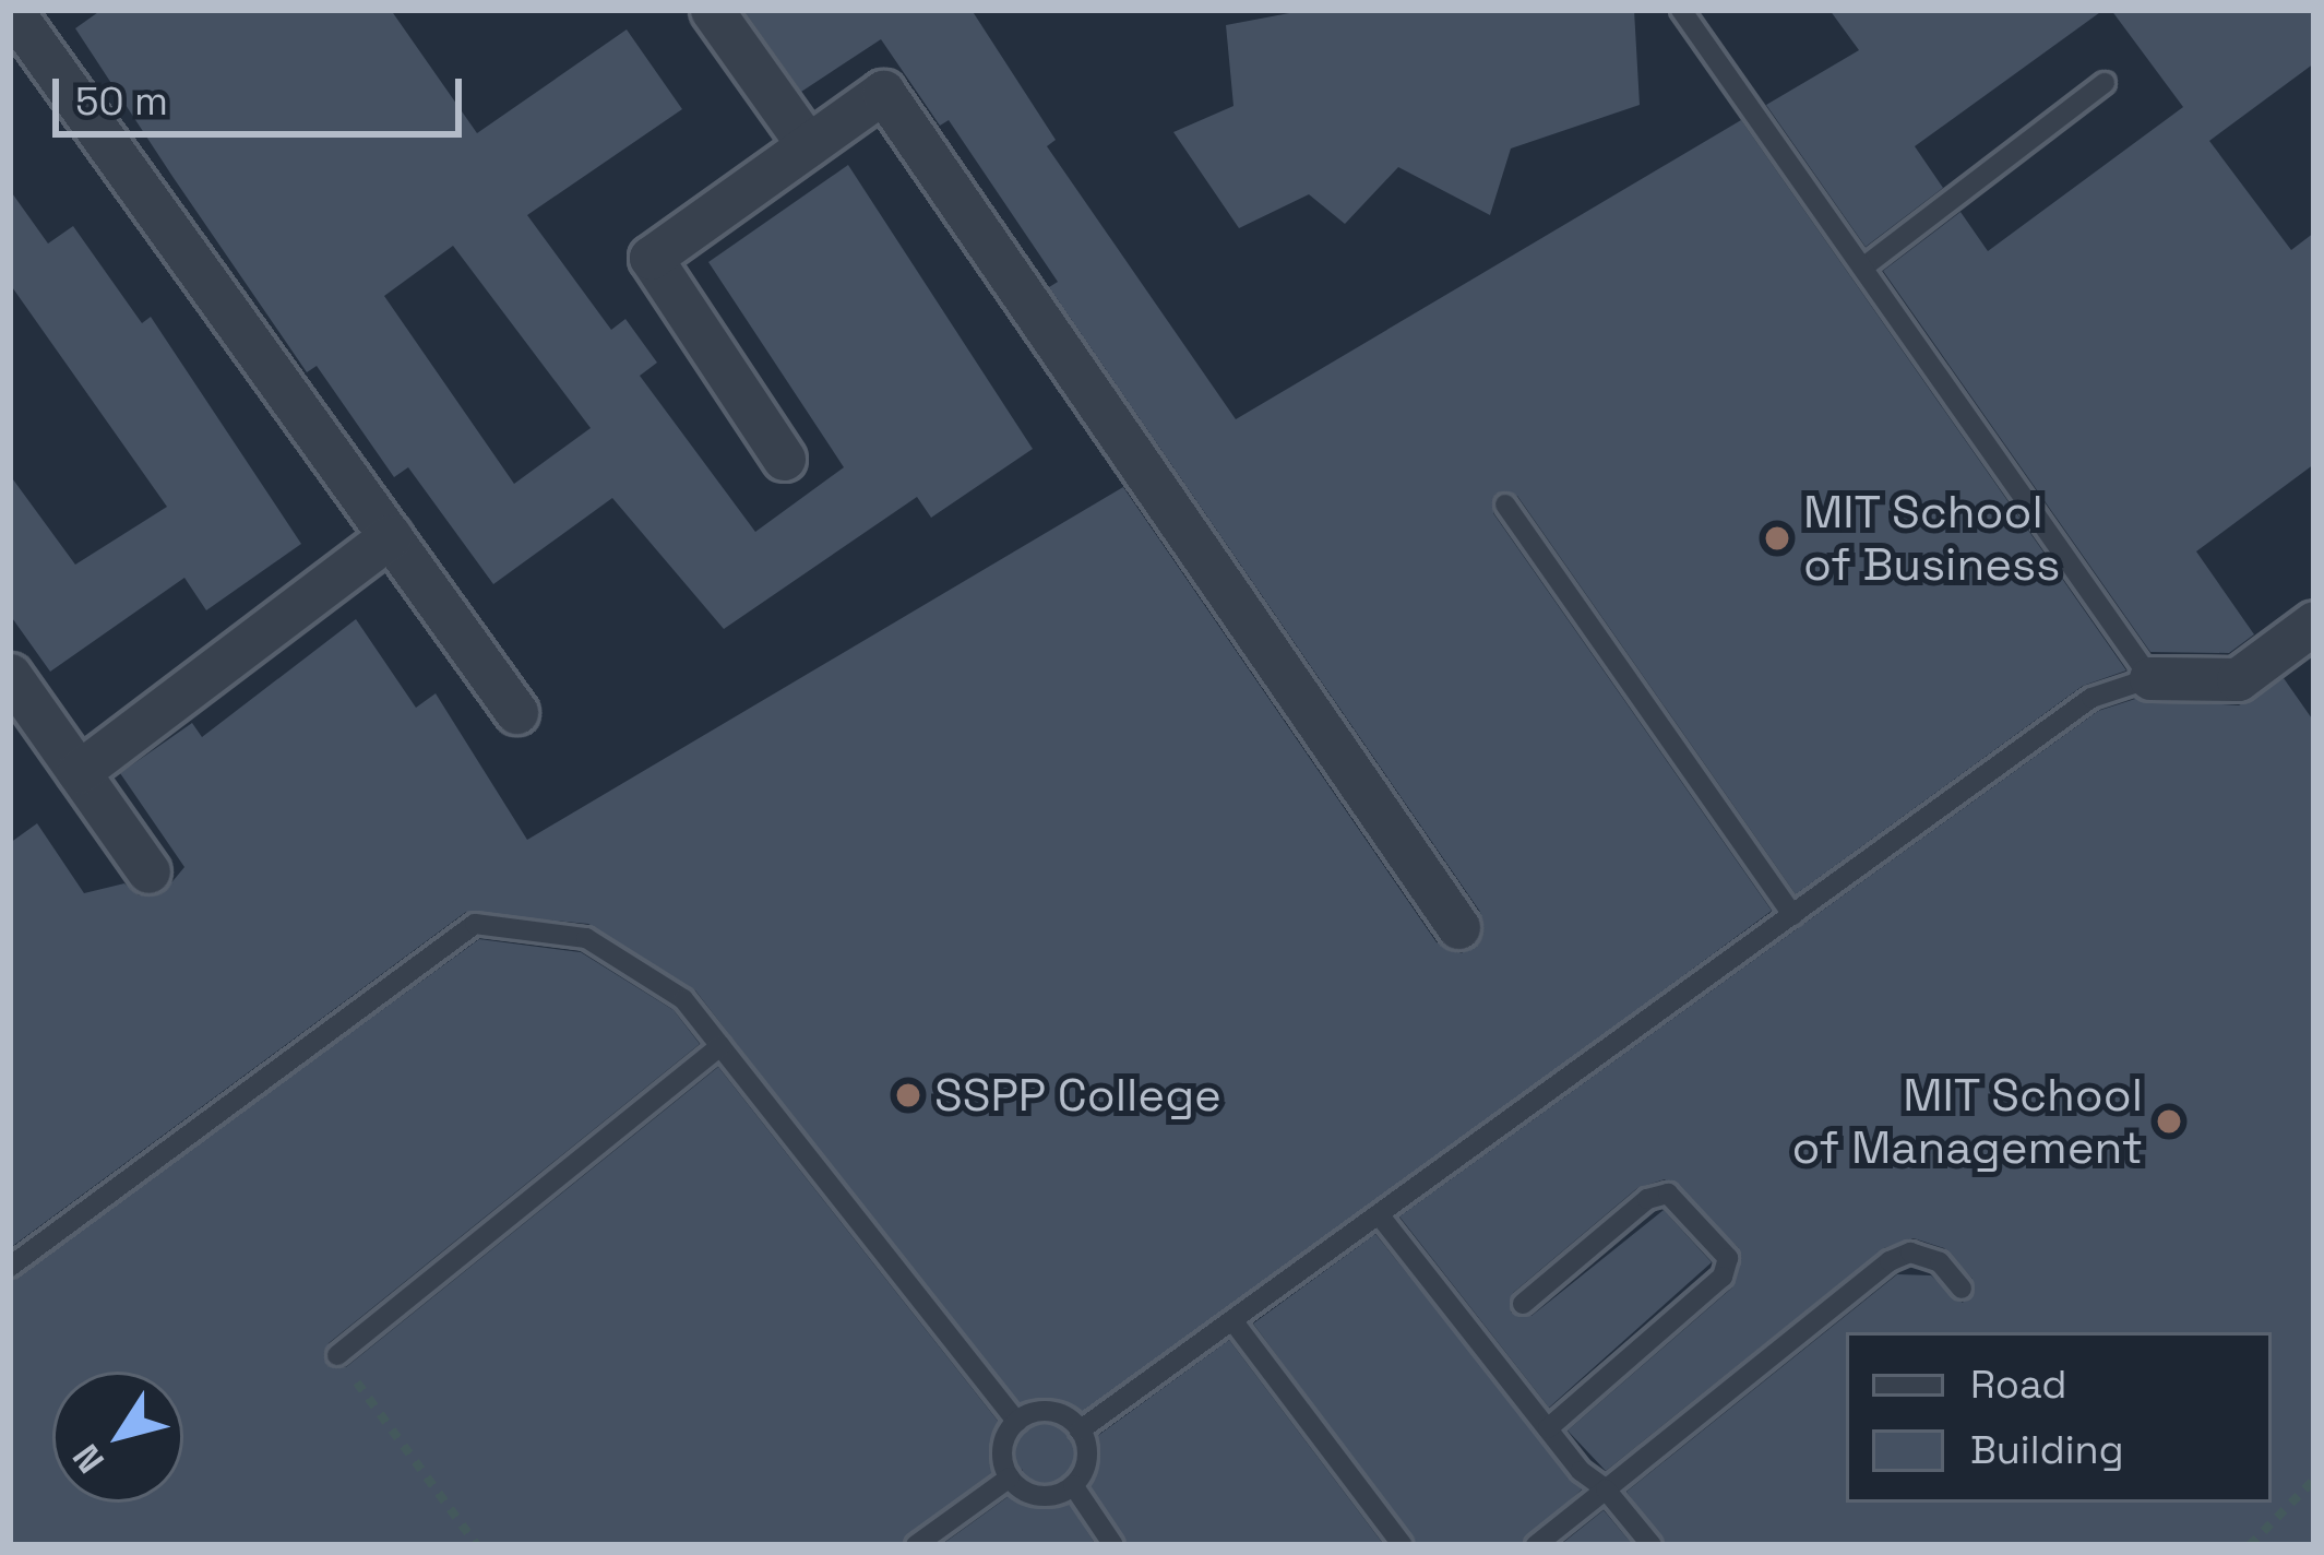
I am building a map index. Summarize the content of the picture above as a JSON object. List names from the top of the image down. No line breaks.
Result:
{"places":["MIT School of Business","SSPP College","MIT School of Management"],"legend":["Road","Building"],"scale_bar":"50 m","north":"bottom left"}
